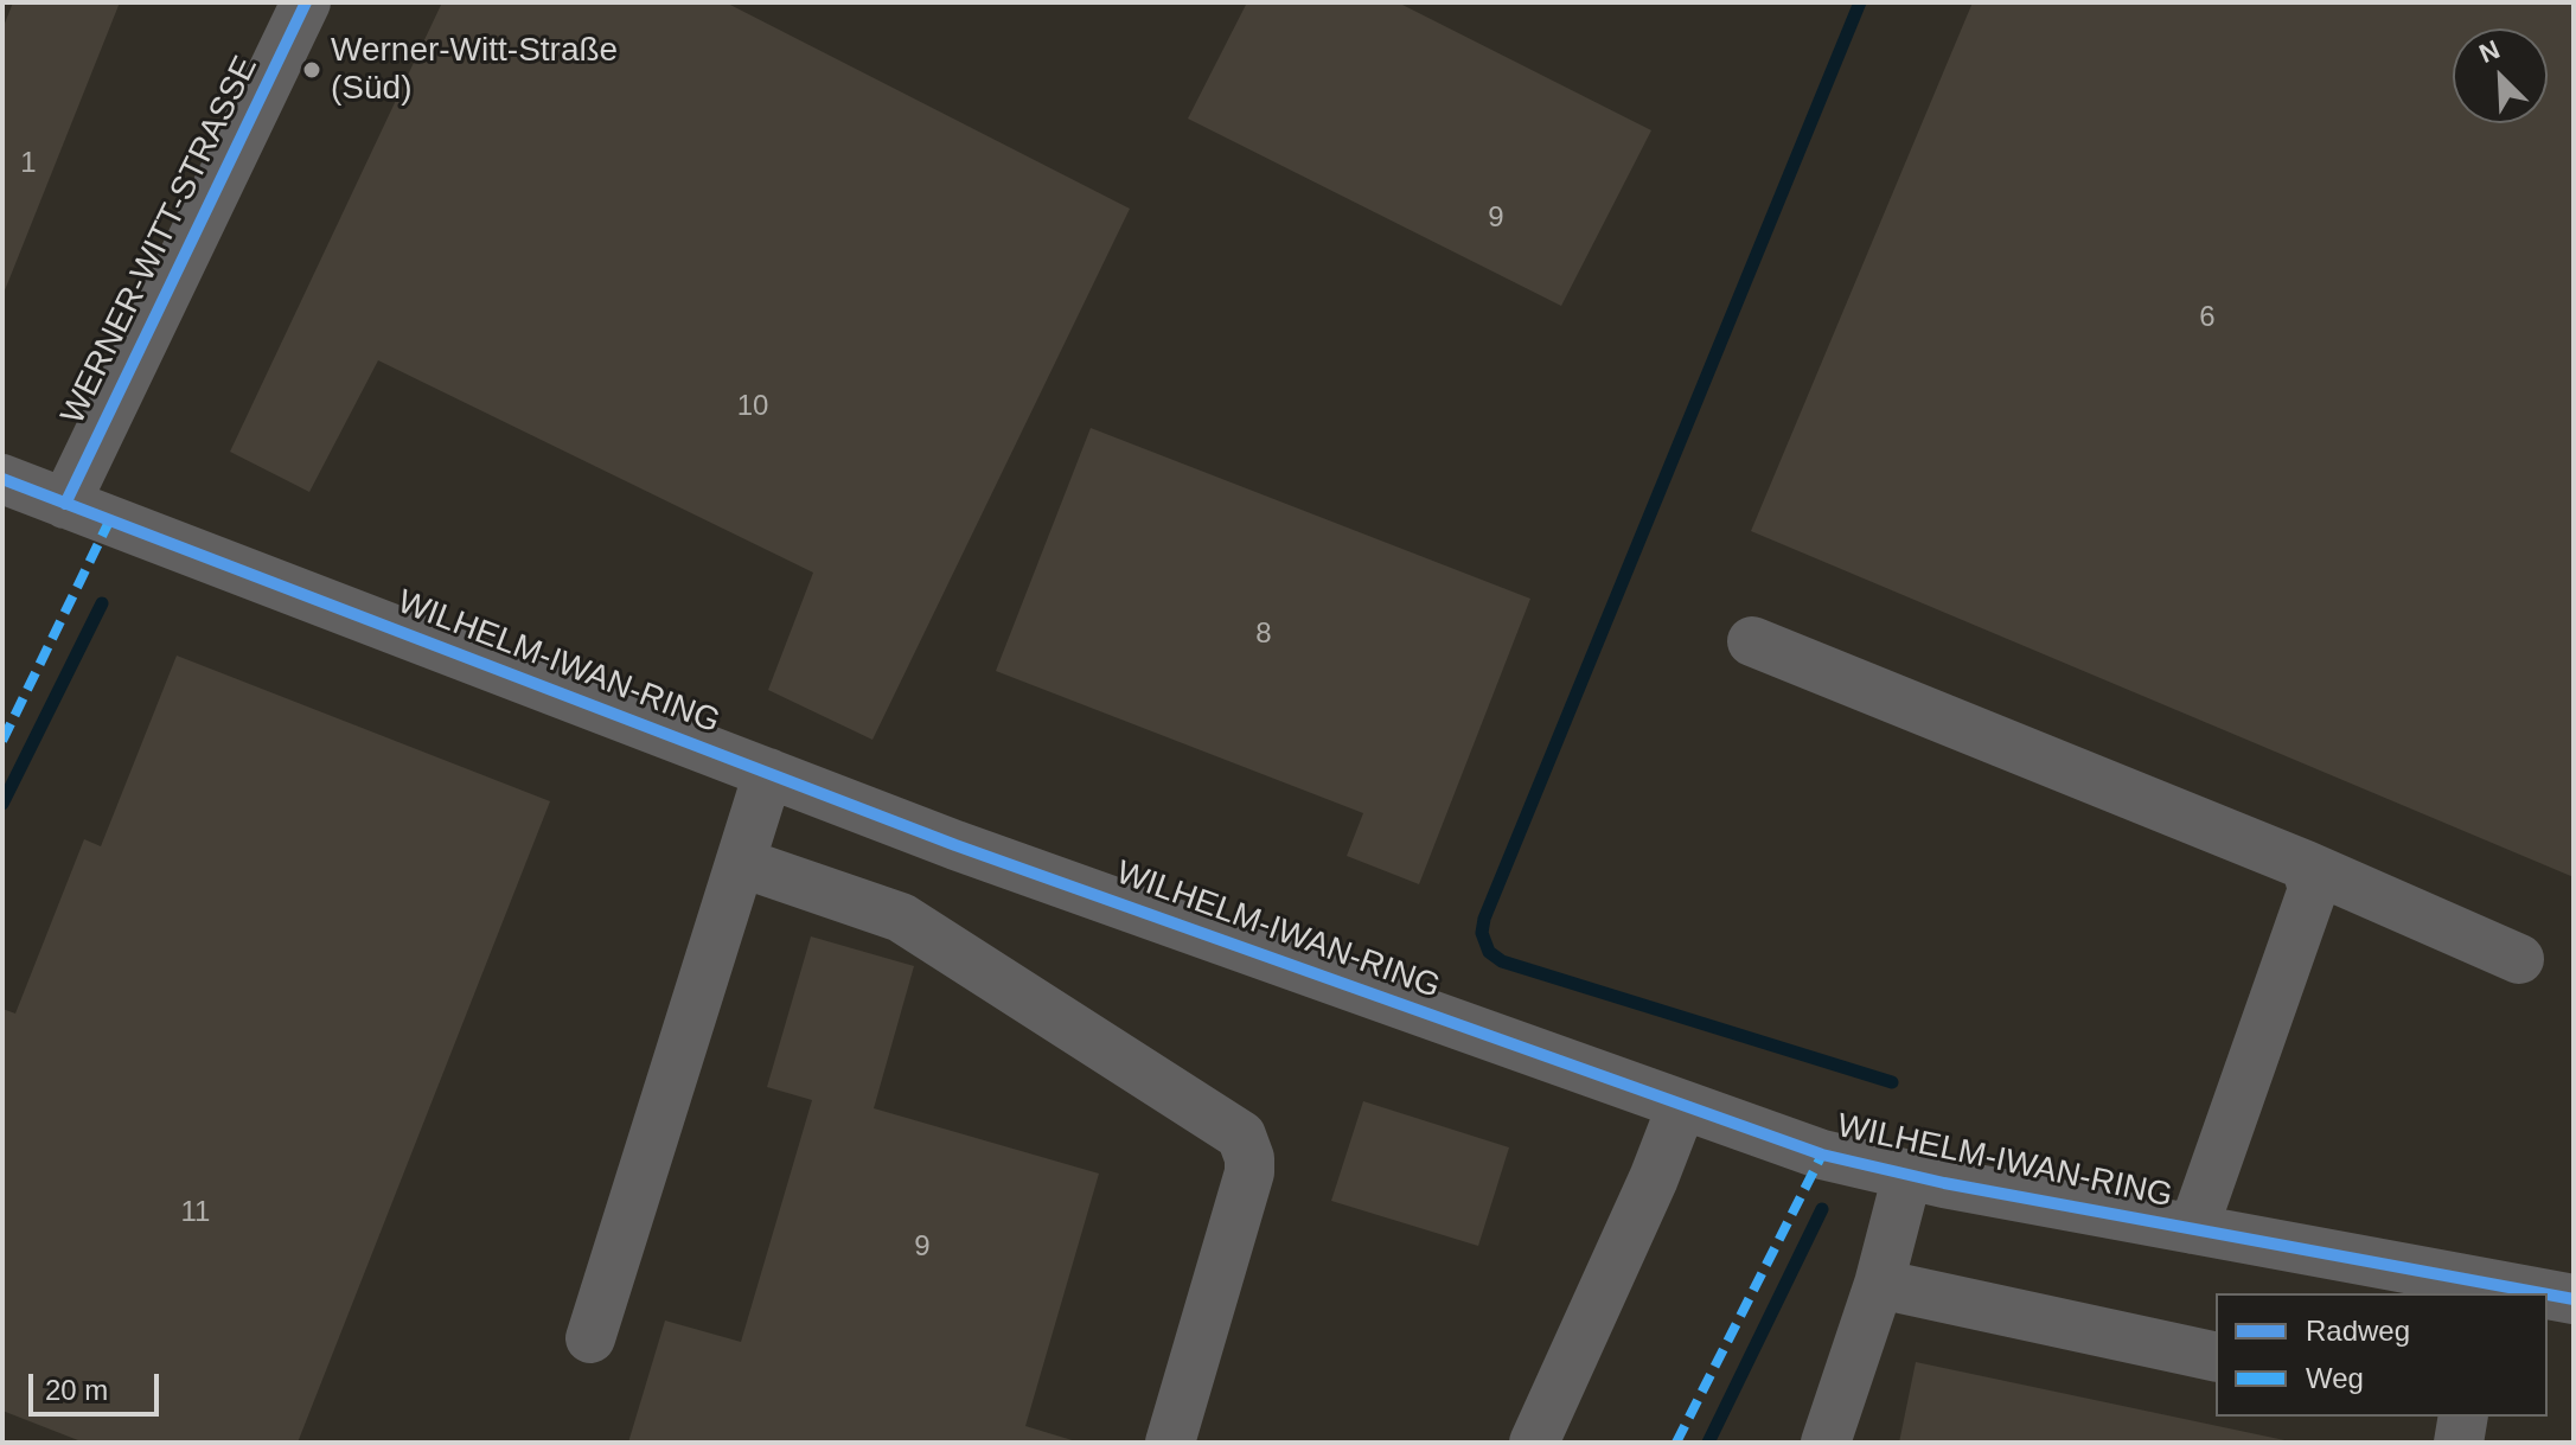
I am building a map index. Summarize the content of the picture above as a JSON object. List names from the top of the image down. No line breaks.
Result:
{"streets":{"street":["WERNER-WITT-STRASSE","WILHELM-IWAN-RING"]},"crossings":[["WERNER-WITT-STRASSE","WILHELM-IWAN-RING"]],"places":["Werner-Witt-Straße (Süd)"],"house_numbers":["1","9","6","10","8","11","9"],"legend":["Radweg","Weg"],"scale_bar":"20 m","north":"top left"}
